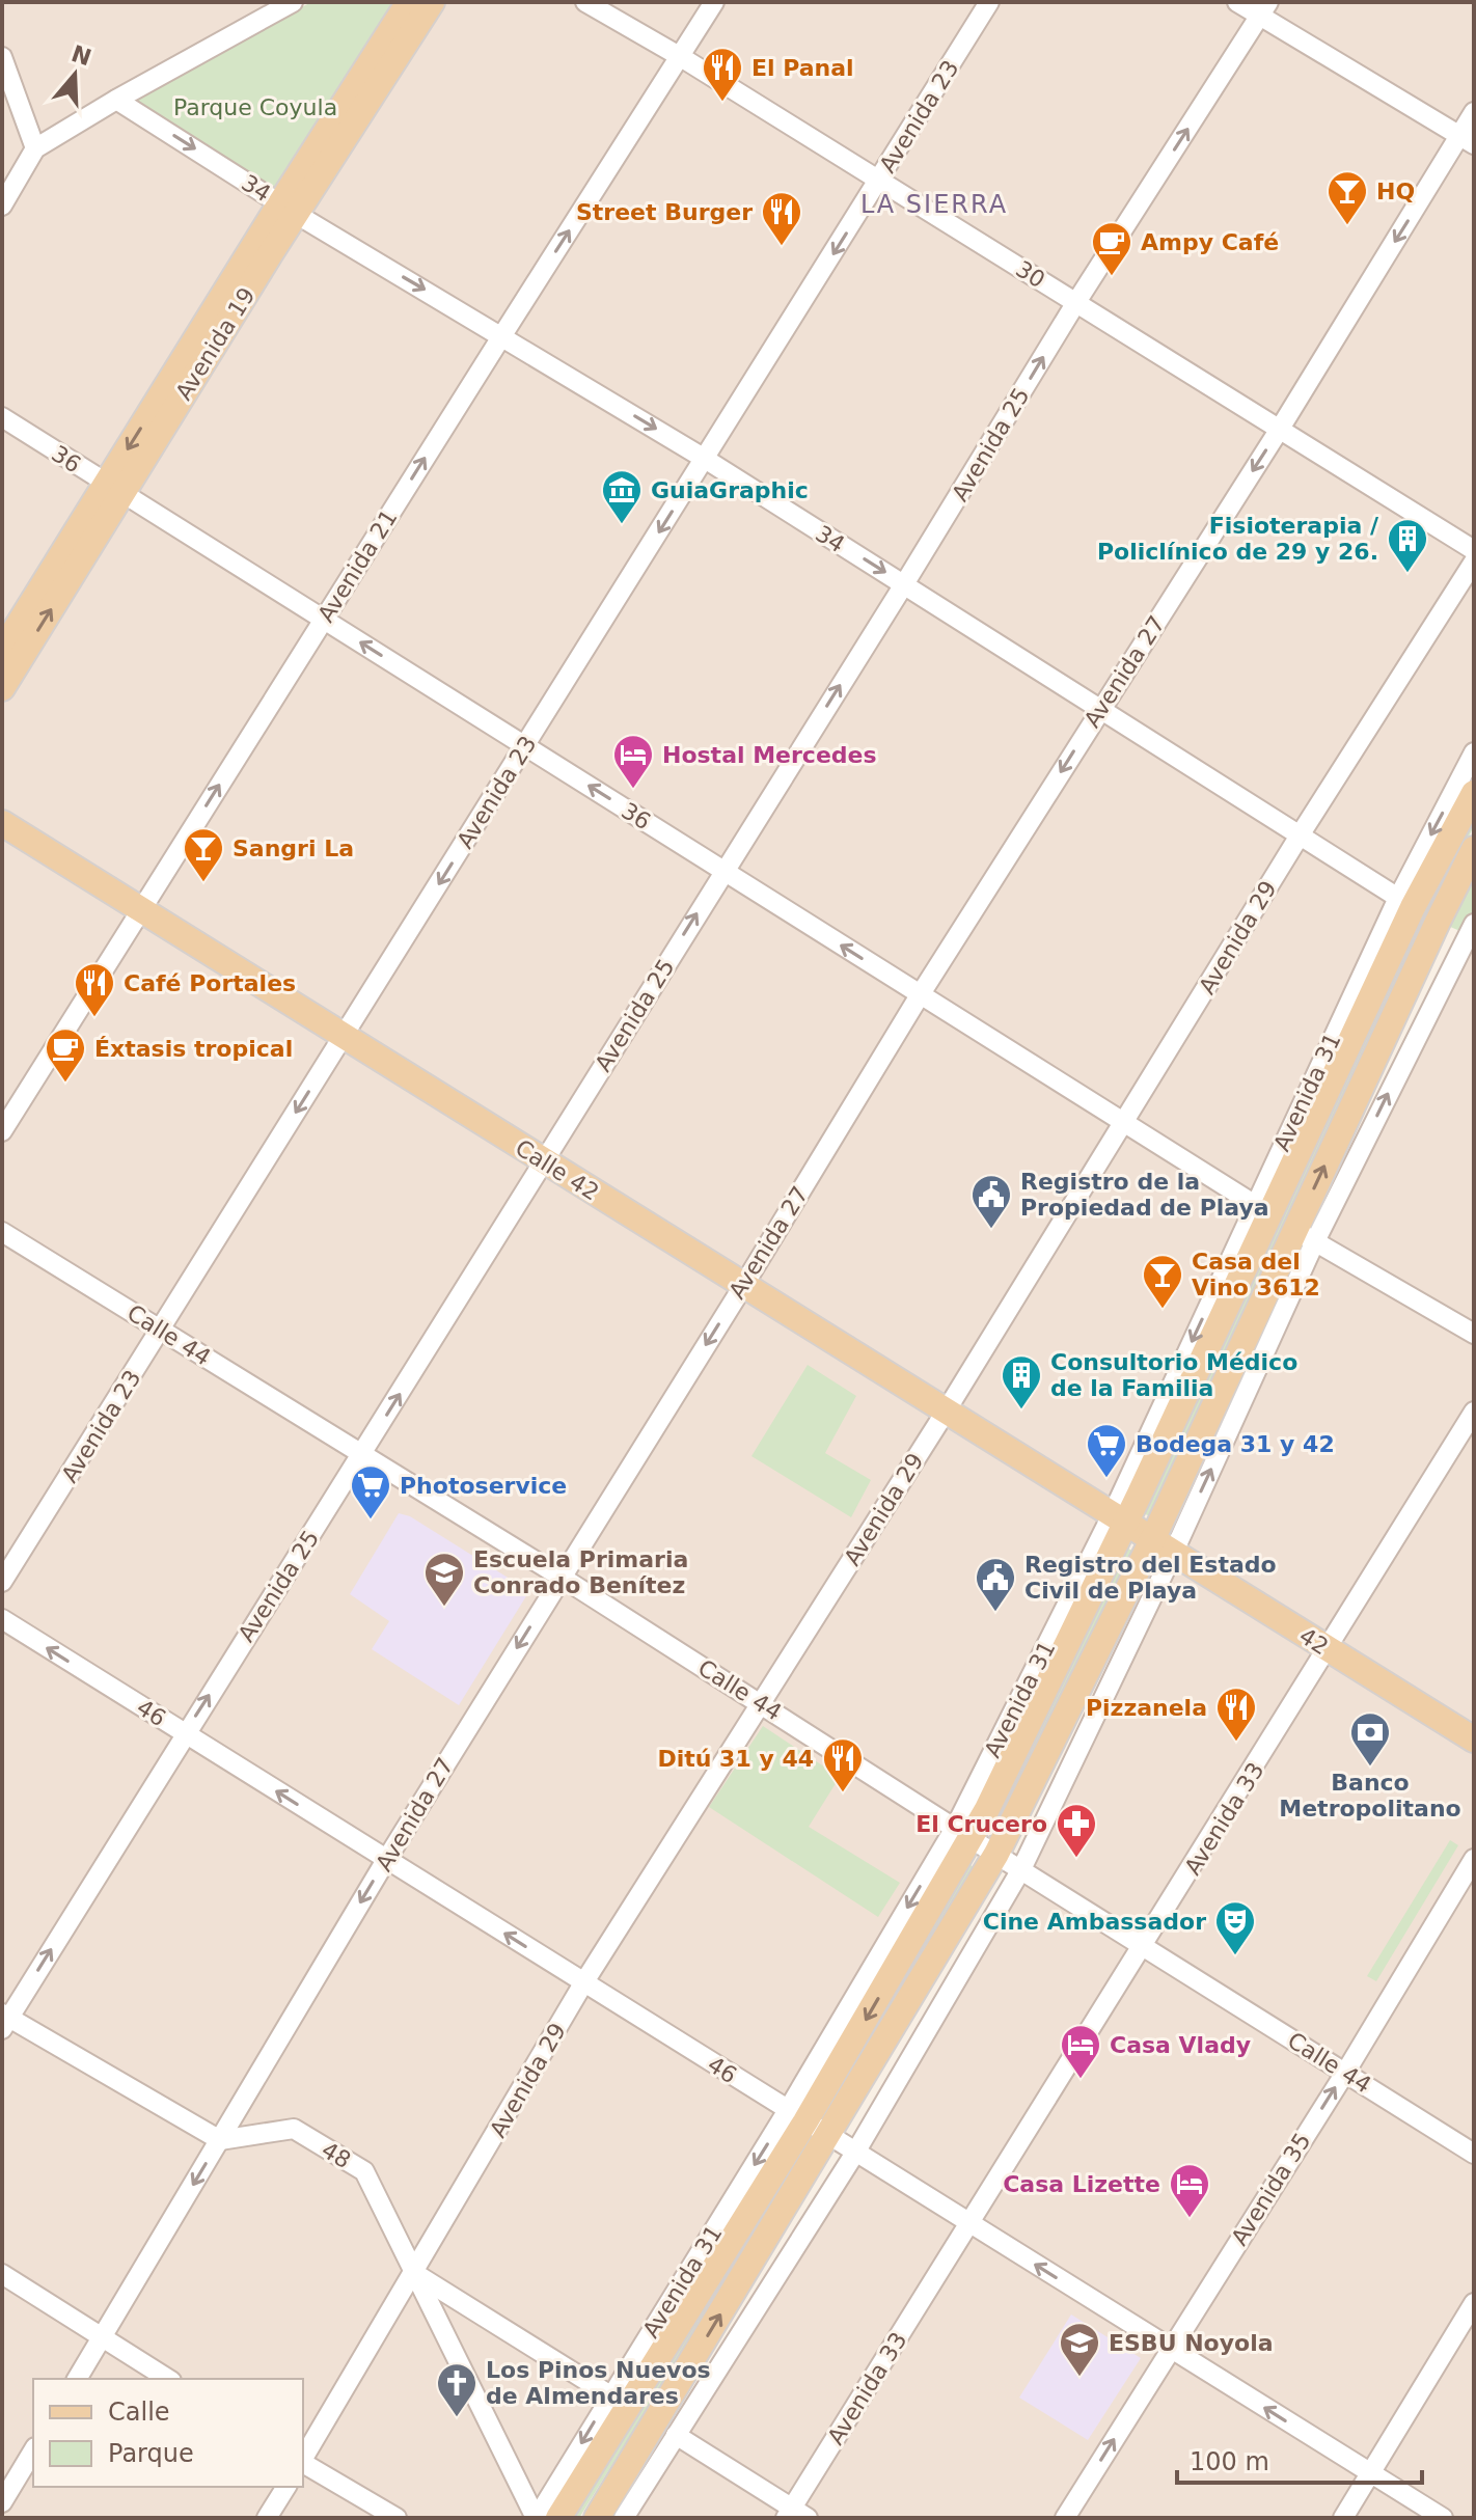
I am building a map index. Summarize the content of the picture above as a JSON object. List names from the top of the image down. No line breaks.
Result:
{"streets":{"main road":["Avenida 19","Avenida 31","Calle 42","42"],"street":["Avenida 23","34","30","Avenida 25","36","Avenida 21","Avenida 27","Avenida 29","Calle 44","46","Avenida 33","48","Avenida 35"]},"crossings":[["Avenida 23","34"],["Avenida 23","30"],["Avenida 23","36"],["Avenida 23","Calle 42"],["Avenida 23","Calle 44"],["34","Avenida 19"],["34","Avenida 25"],["34","Avenida 21"],["34","Avenida 27"],["34","Avenida 29"],["34","Avenida 31"],["30","Avenida 25"],["30","Avenida 21"],["30","Avenida 27"],["Avenida 19","36"],["Avenida 25","36"],["Avenida 25","Calle 42"],["Avenida 25","Calle 44"],["Avenida 25","46"],["36","Avenida 21"],["36","Avenida 27"],["36","Avenida 29"],["36","Avenida 31"],["Avenida 21","Calle 42"],["Avenida 27","Calle 42"],["Avenida 27","Calle 44"],["Avenida 27","46"],["Avenida 27","48"],["Avenida 29","Calle 42"],["Avenida 29","Calle 44"],["Avenida 29","46"],["Avenida 29","48"],["Avenida 31","Calle 42"],["Avenida 31","Calle 44"],["Avenida 31","42"],["Avenida 31","46"],["Avenida 31","48"],["Calle 42","42"],["Calle 44","Avenida 33"],["Calle 44","Avenida 35"],["42","Avenida 33"],["46","Avenida 33"],["46","Avenida 35"]],"one_way":["Avenida 23","34","Avenida 25","36","Avenida 21","Avenida 27","46","Avenida 35"],"districts":["LA SIERRA"],"parks":["Parque Coyula"],"places":{"restaurant":["El Panal","Street Burger","Café Portales","Pizzanela","Ditú 31 y 44"],"bar":["HQ","Sangri La","Casa del Vino 3612"],"cafe":["Ampy Café","Éxtasis tropical"],"museum":["GuiaGraphic"],"building":["Fisioterapia / Policlínico de 29 y 26.","Consultorio Médico de la Familia"],"hotel":["Hostal Mercedes","Casa Vlady","Casa Lizette"],"public building":["Registro de la Propiedad de Playa","Registro del Estado Civil de Playa"],"supermarket":["Bodega 31 y 42","Photoservice"],"school or university":["Escuela Primaria Conrado Benítez","ESBU Noyola"],"bank":["Banco Metropolitano"],"pharmacy":["El Crucero"],"theatre":["Cine Ambassador"],"church":["Los Pinos Nuevos de Almendares"]},"legend":["Calle","Parque"],"scale_bar":"100 m","north":"top"}
